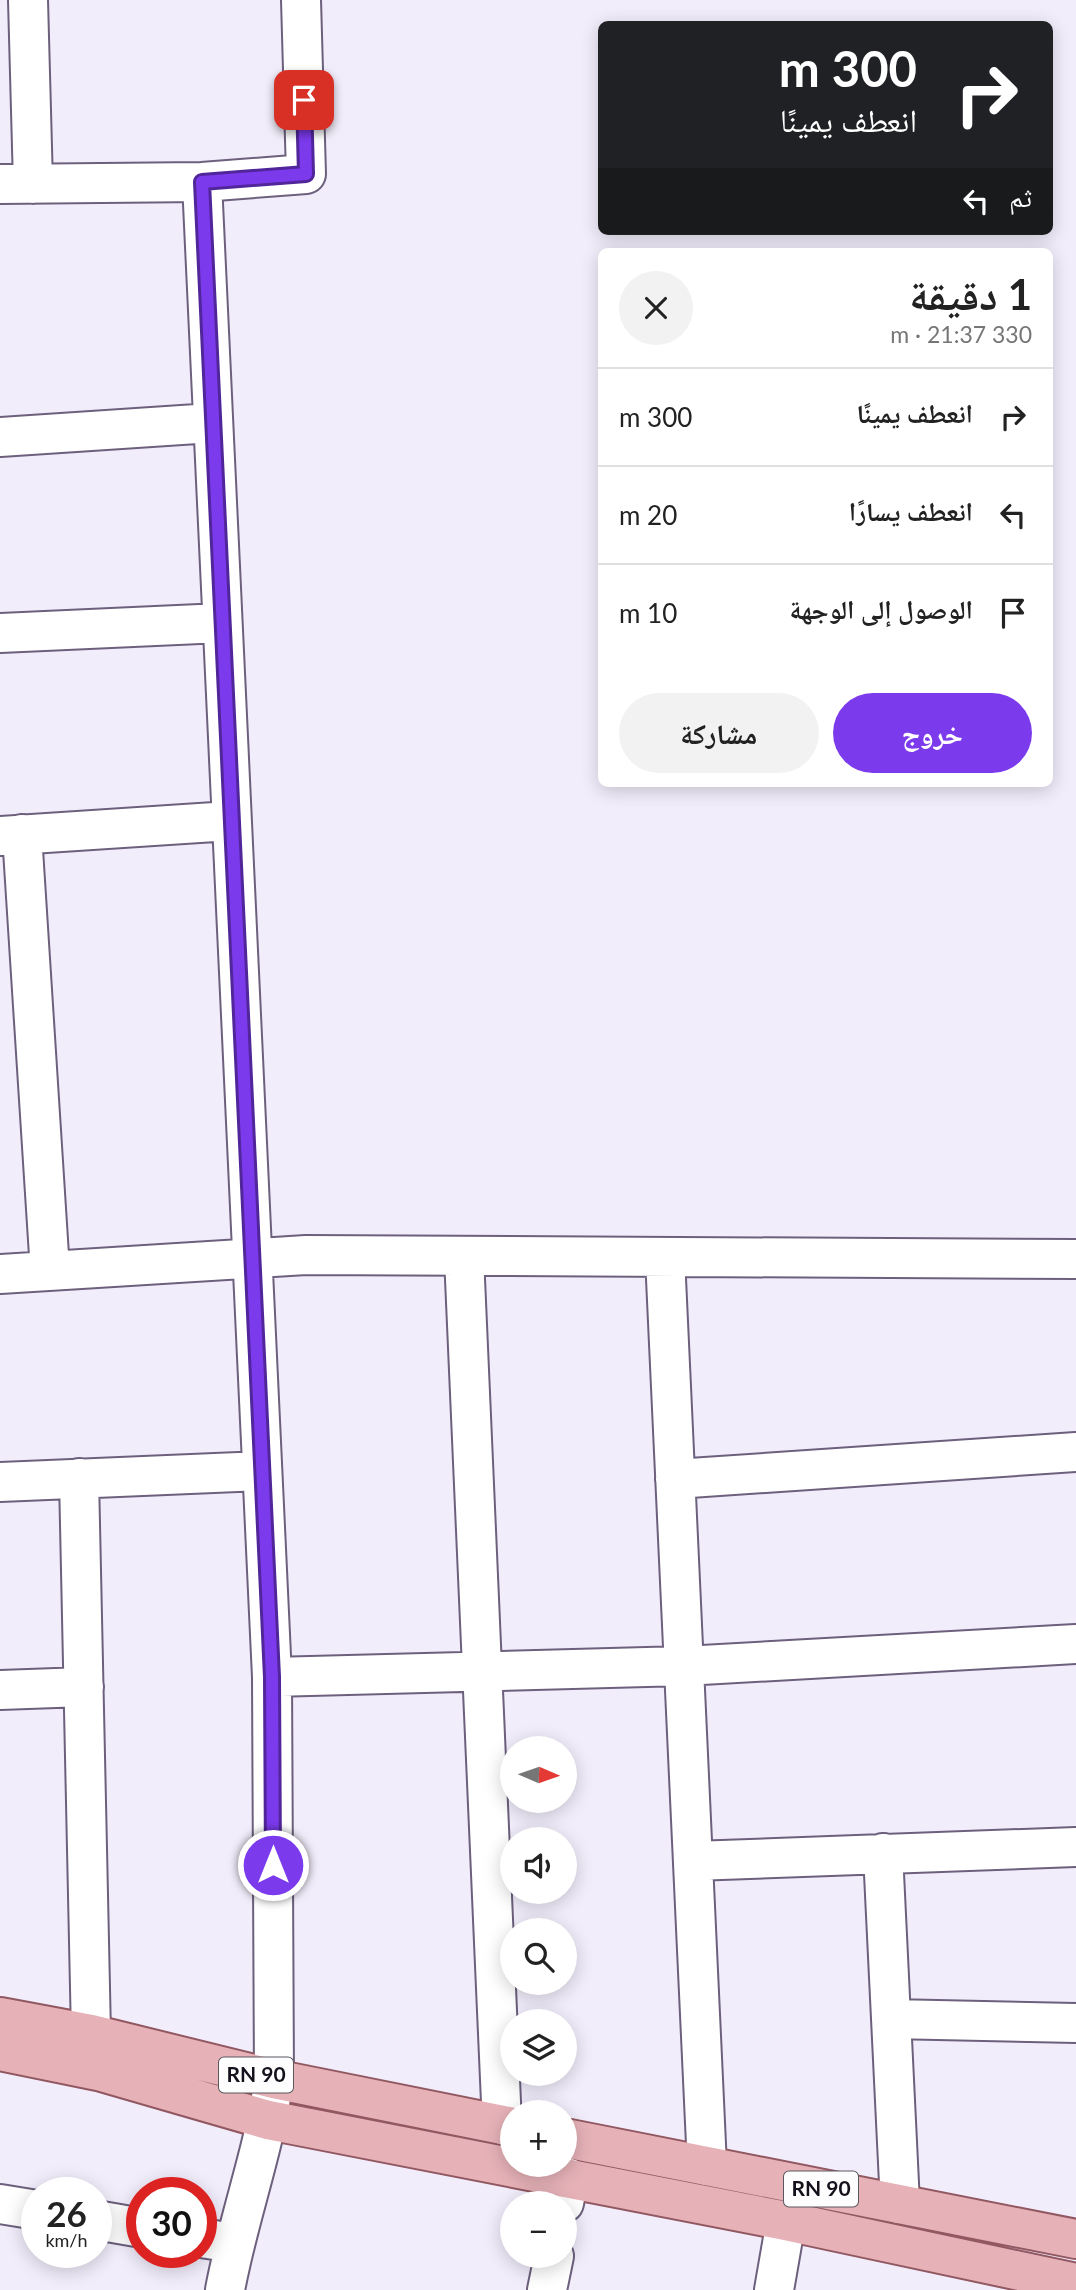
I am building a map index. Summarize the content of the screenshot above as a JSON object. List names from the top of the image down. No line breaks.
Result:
{"streets":{"main road":["RN 90"]},"north":"right","page":{"turn":["300 m","انعطف يمينًا"],"then":"ثم","heading":["1 دقيقة","330 m · 21:37"],"list":[{"name":"انعطف يمينًا","value":"300 m"},{"name":"انعطف يسارًا","value":"20 m"},{"name":"الوصول إلى الوجهة","value":"10 m"}],"buttons":["خروج","مشاركة"],"map_buttons":["+","−"],"speed":"26 km/h","limit":"30"}}
